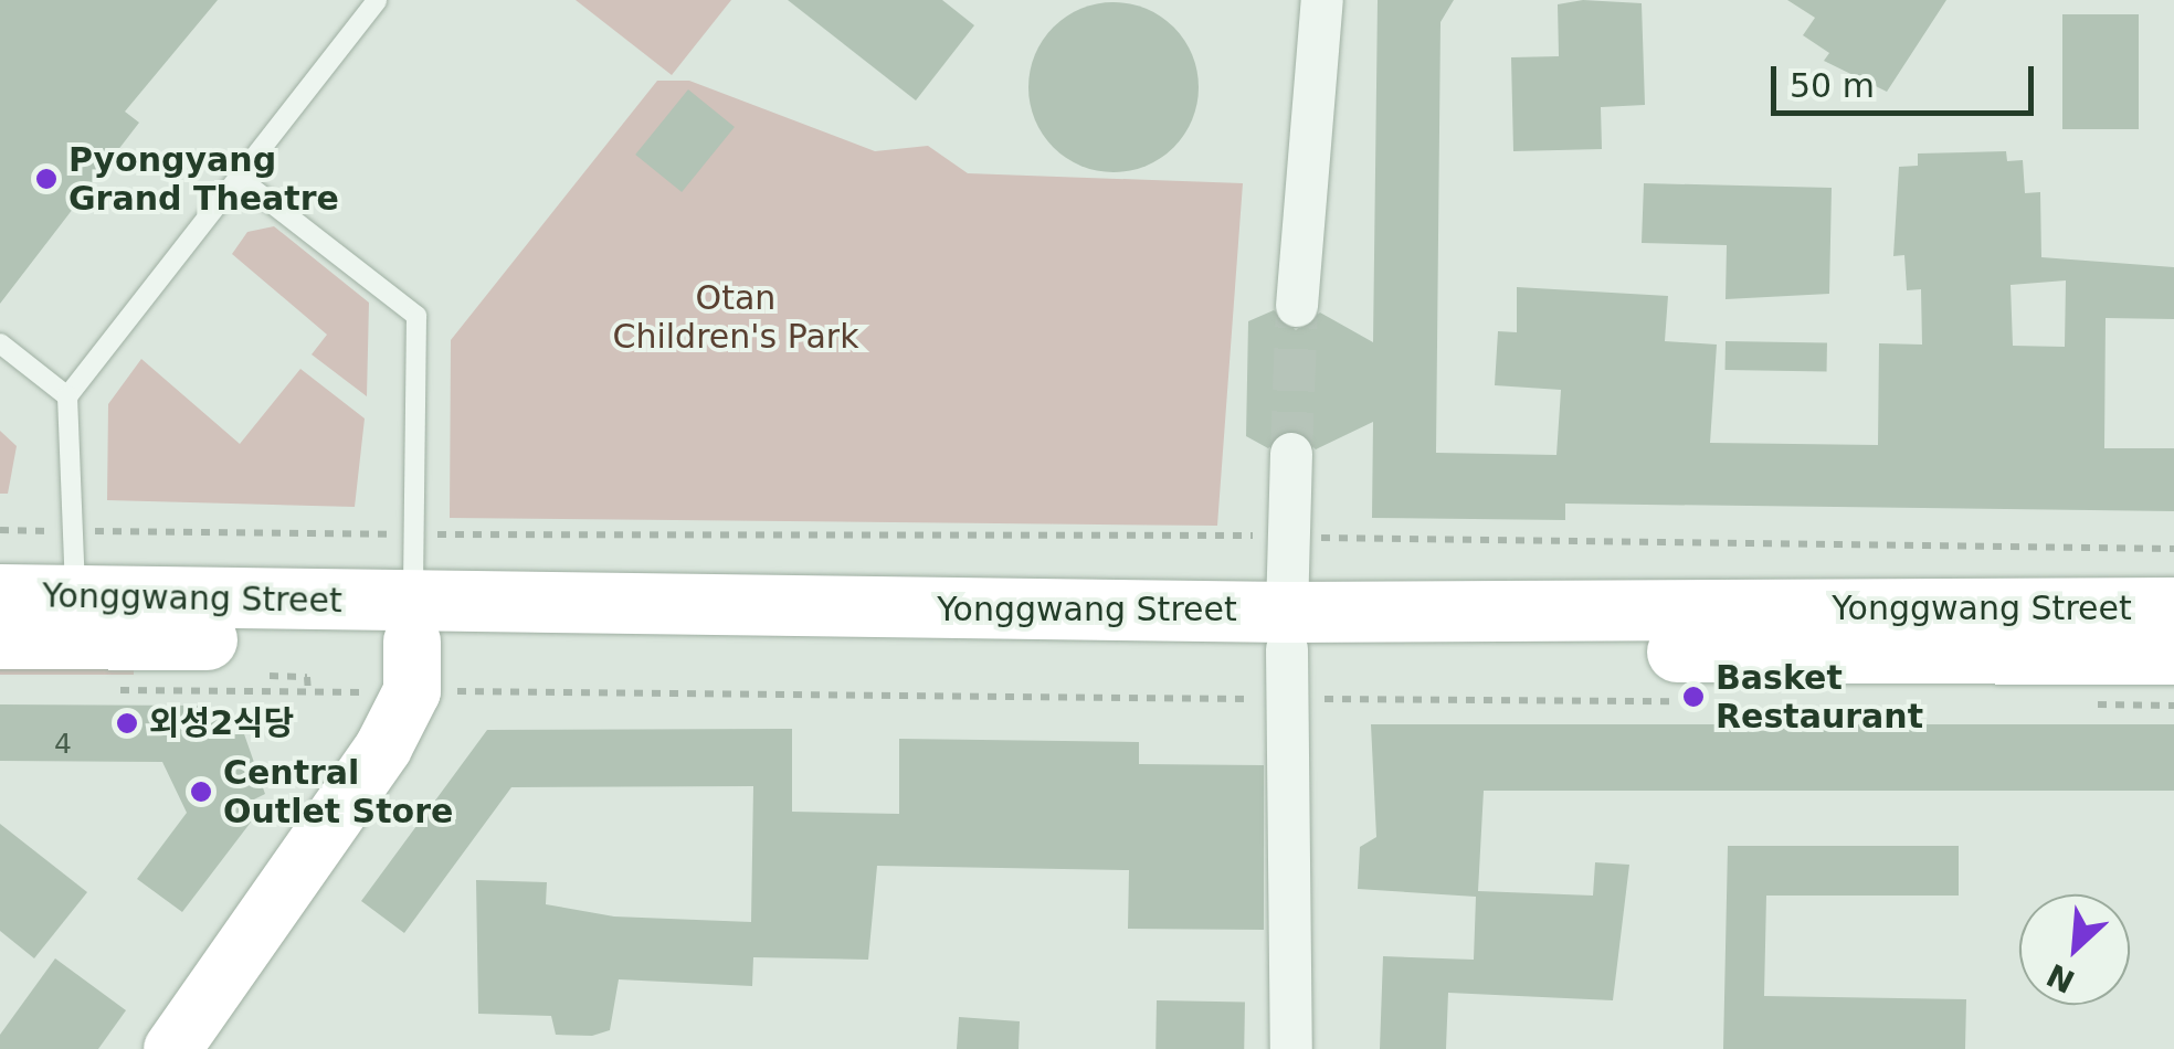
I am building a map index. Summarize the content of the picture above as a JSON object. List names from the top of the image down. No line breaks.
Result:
{"streets":{"main road":["Yonggwang Street"]},"parks":["Otan Children's Park"],"places":["Pyongyang Grand Theatre","Basket Restaurant","외성2식당","Central Outlet Store"],"house_numbers":["4"],"scale_bar":"50 m","north":"bottom left"}
